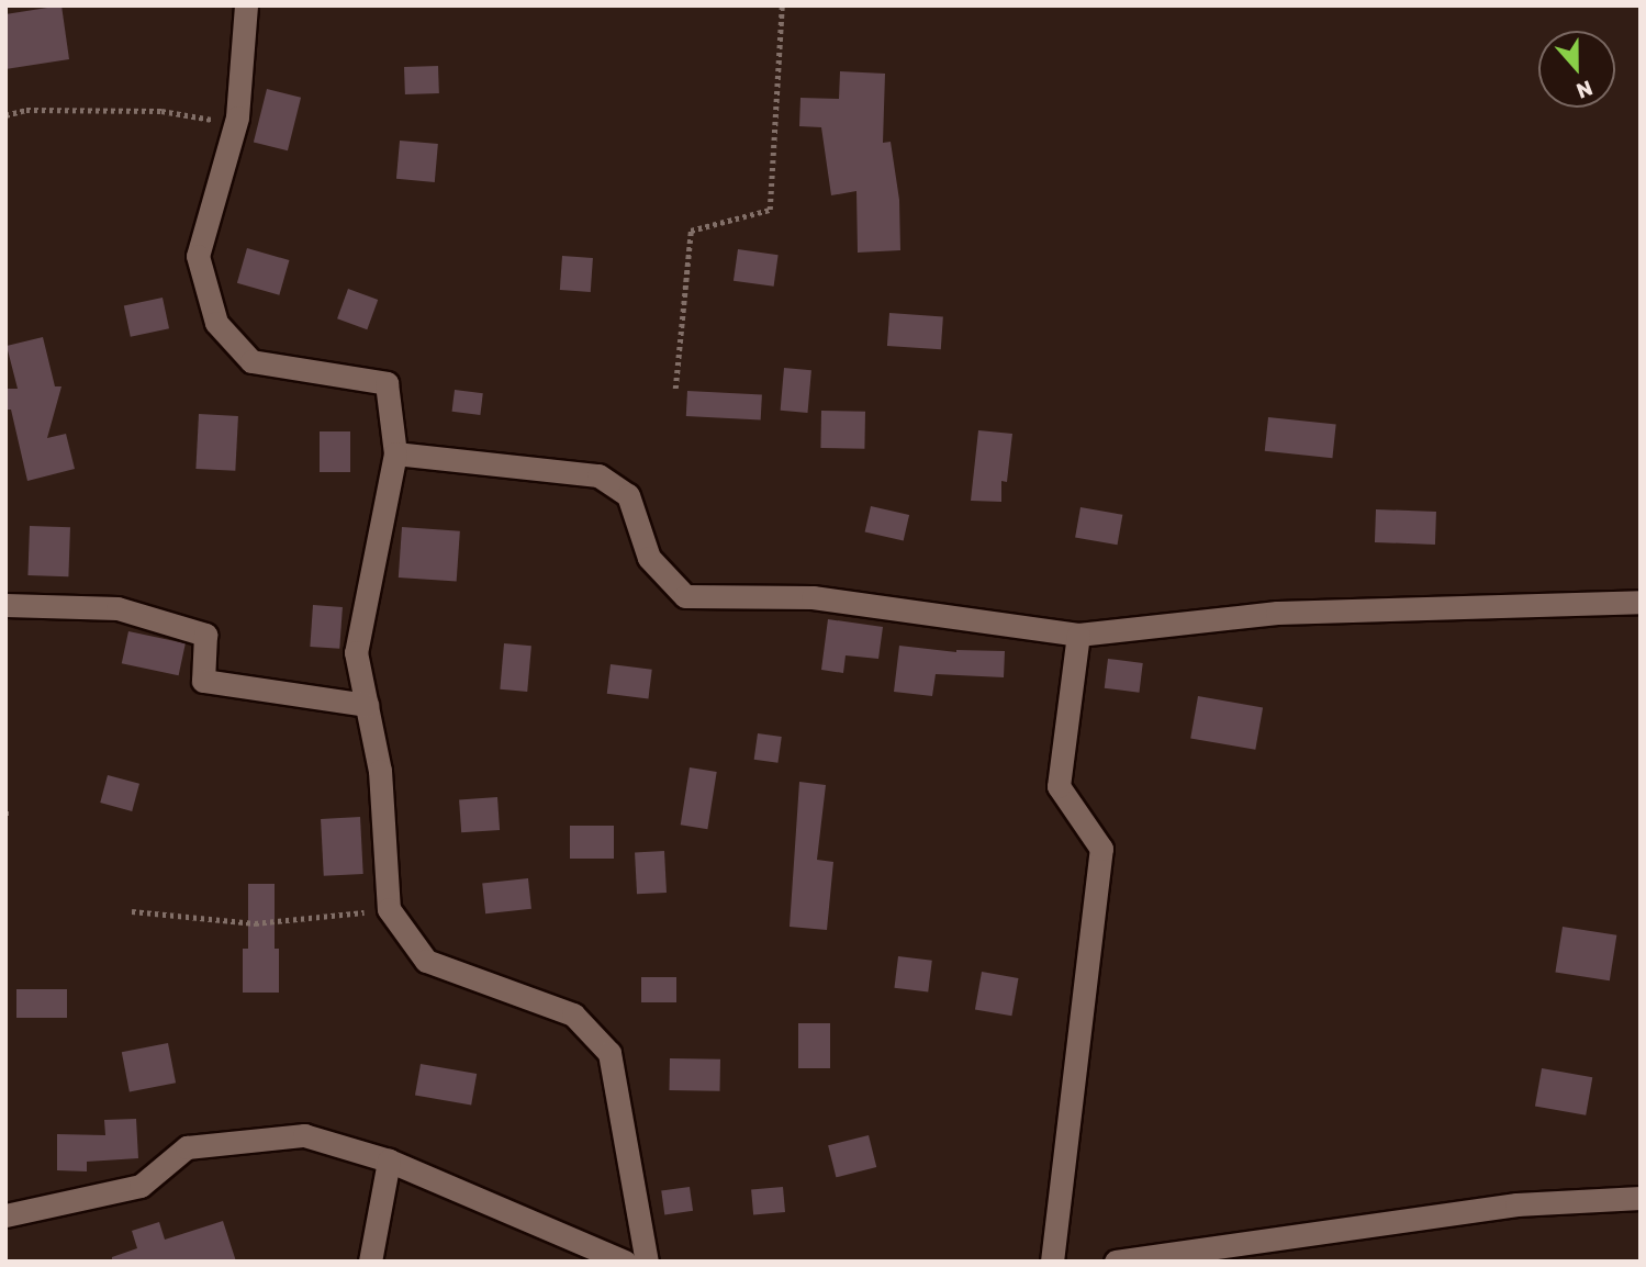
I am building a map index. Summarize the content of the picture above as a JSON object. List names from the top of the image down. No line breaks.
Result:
{"north":"bottom"}
